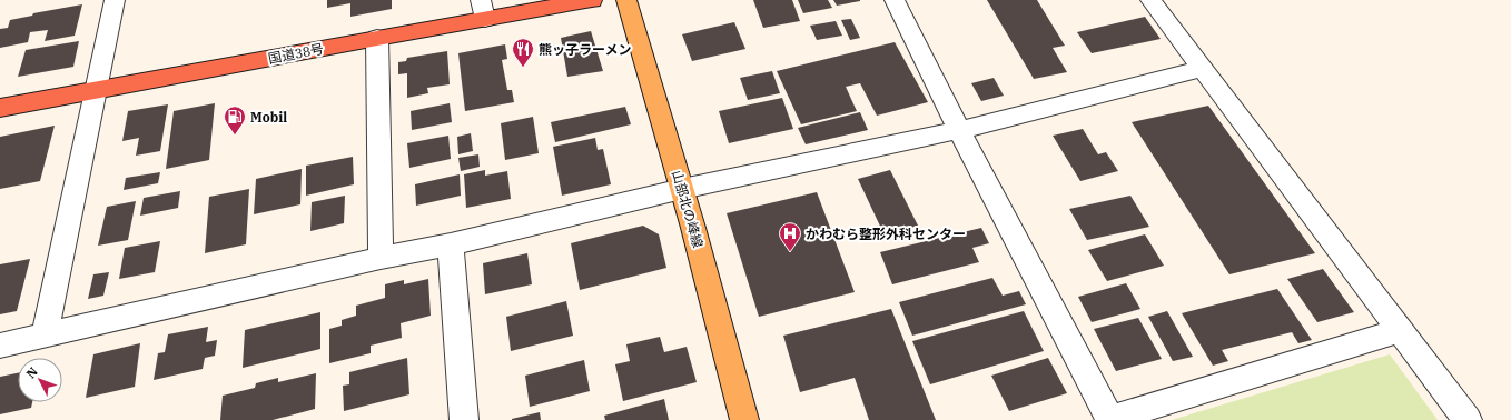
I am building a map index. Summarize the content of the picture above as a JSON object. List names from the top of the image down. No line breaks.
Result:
{"streets":{"highway":["国道38号"],"main road":["山部北の峰線"]},"places":{"restaurant":["熊ッ子ラーメン"],"fuel station":["Mobil"],"hospital":["かわむら整形外科センター"]},"north":"top left"}
